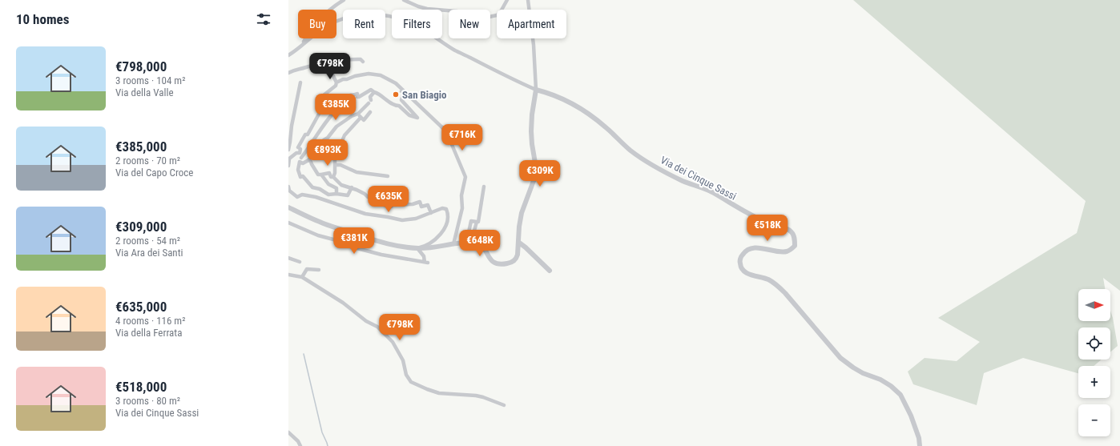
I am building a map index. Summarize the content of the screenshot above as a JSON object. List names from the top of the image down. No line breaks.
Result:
{"streets":{"street":["Via dei Cinque Sassi"]},"places":["San Biagio"],"north":"right","page":{"heading":"10 homes","chip":["Buy","Rent","Filters","New","Apartment"],"list":[{"name":"€798,000","note":"3 rooms · 104 m² · Via della Valle"},{"name":"€385,000","note":"2 rooms · 70 m² · Via del Capo Croce"},{"name":"€309,000","note":"2 rooms · 54 m² · Via Ara dei Santi"},{"name":"€635,000","note":"4 rooms · 116 m² · Via della Ferrata"},{"name":"€518,000","note":"3 rooms · 80 m² · Via dei Cinque Sassi"}],"price":["€798K","€385K","€716K","€893K","€309K","€635K","€518K","€381K","€648K","€798K"],"map_buttons":["+","−"]}}
